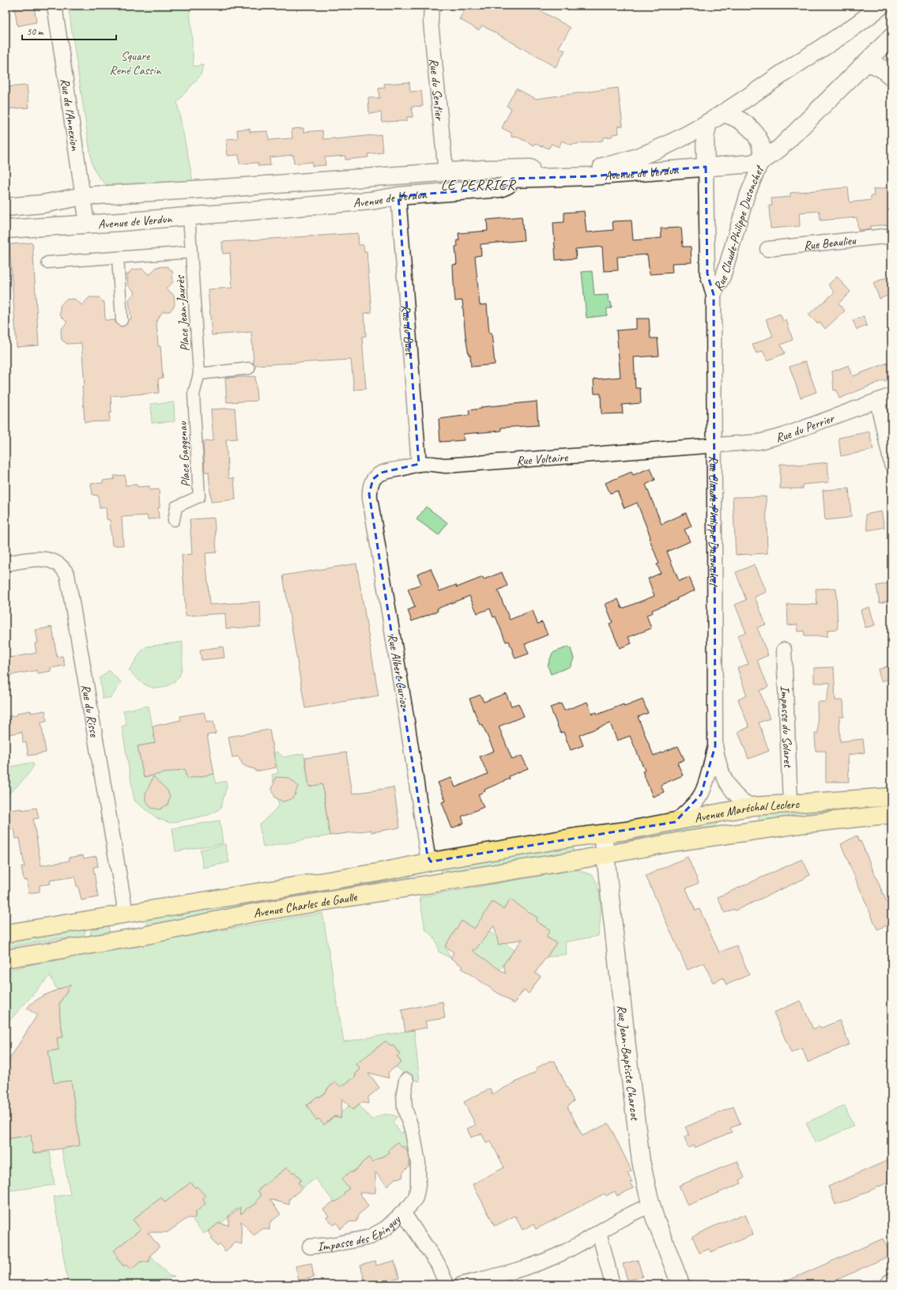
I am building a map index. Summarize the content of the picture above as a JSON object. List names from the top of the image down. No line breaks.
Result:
{"streets":{"main road":["Avenue Maréchal Leclerc","Avenue Charles de Gaulle"],"street":["Rue du Sentier","Rue de l'Annexion","Avenue de Verdun","Rue Claude-Philippe Dusonchet","Rue Beaulieu","Place Jean-Jaurès","Rue du Buet","Rue du Perrier","Place Gaggenau","Rue Voltaire","Rue Albert Curioz","Rue du Risse","Impasse du Solaret","Rue Jean-Baptiste Charcot","Impasse des Epinguy"]},"crossings":[["Rue du Sentier","Avenue de Verdun"],["Rue de l'Annexion","Avenue de Verdun"],["Avenue de Verdun","Rue Claude-Philippe Dusonchet"],["Avenue de Verdun","Place Jean-Jaurès"],["Avenue de Verdun","Rue du Buet"],["Rue Claude-Philippe Dusonchet","Rue du Perrier"],["Rue Claude-Philippe Dusonchet","Rue Voltaire"],["Rue Claude-Philippe Dusonchet","Avenue Maréchal Leclerc"],["Place Jean-Jaurès","Place Gaggenau"],["Rue du Buet","Rue Voltaire"],["Rue du Perrier","Rue Voltaire"],["Rue Voltaire","Rue Albert Curioz"],["Rue Albert Curioz","Avenue Charles de Gaulle"],["Rue du Risse","Avenue Charles de Gaulle"],["Impasse du Solaret","Avenue Maréchal Leclerc"],["Avenue Maréchal Leclerc","Avenue Charles de Gaulle"],["Avenue Maréchal Leclerc","Rue Jean-Baptiste Charcot"],["Avenue Charles de Gaulle","Rue Jean-Baptiste Charcot"]],"districts":["LE PERRIER"],"parks":["Square René Cassin"],"scale_bar":"50 m"}
